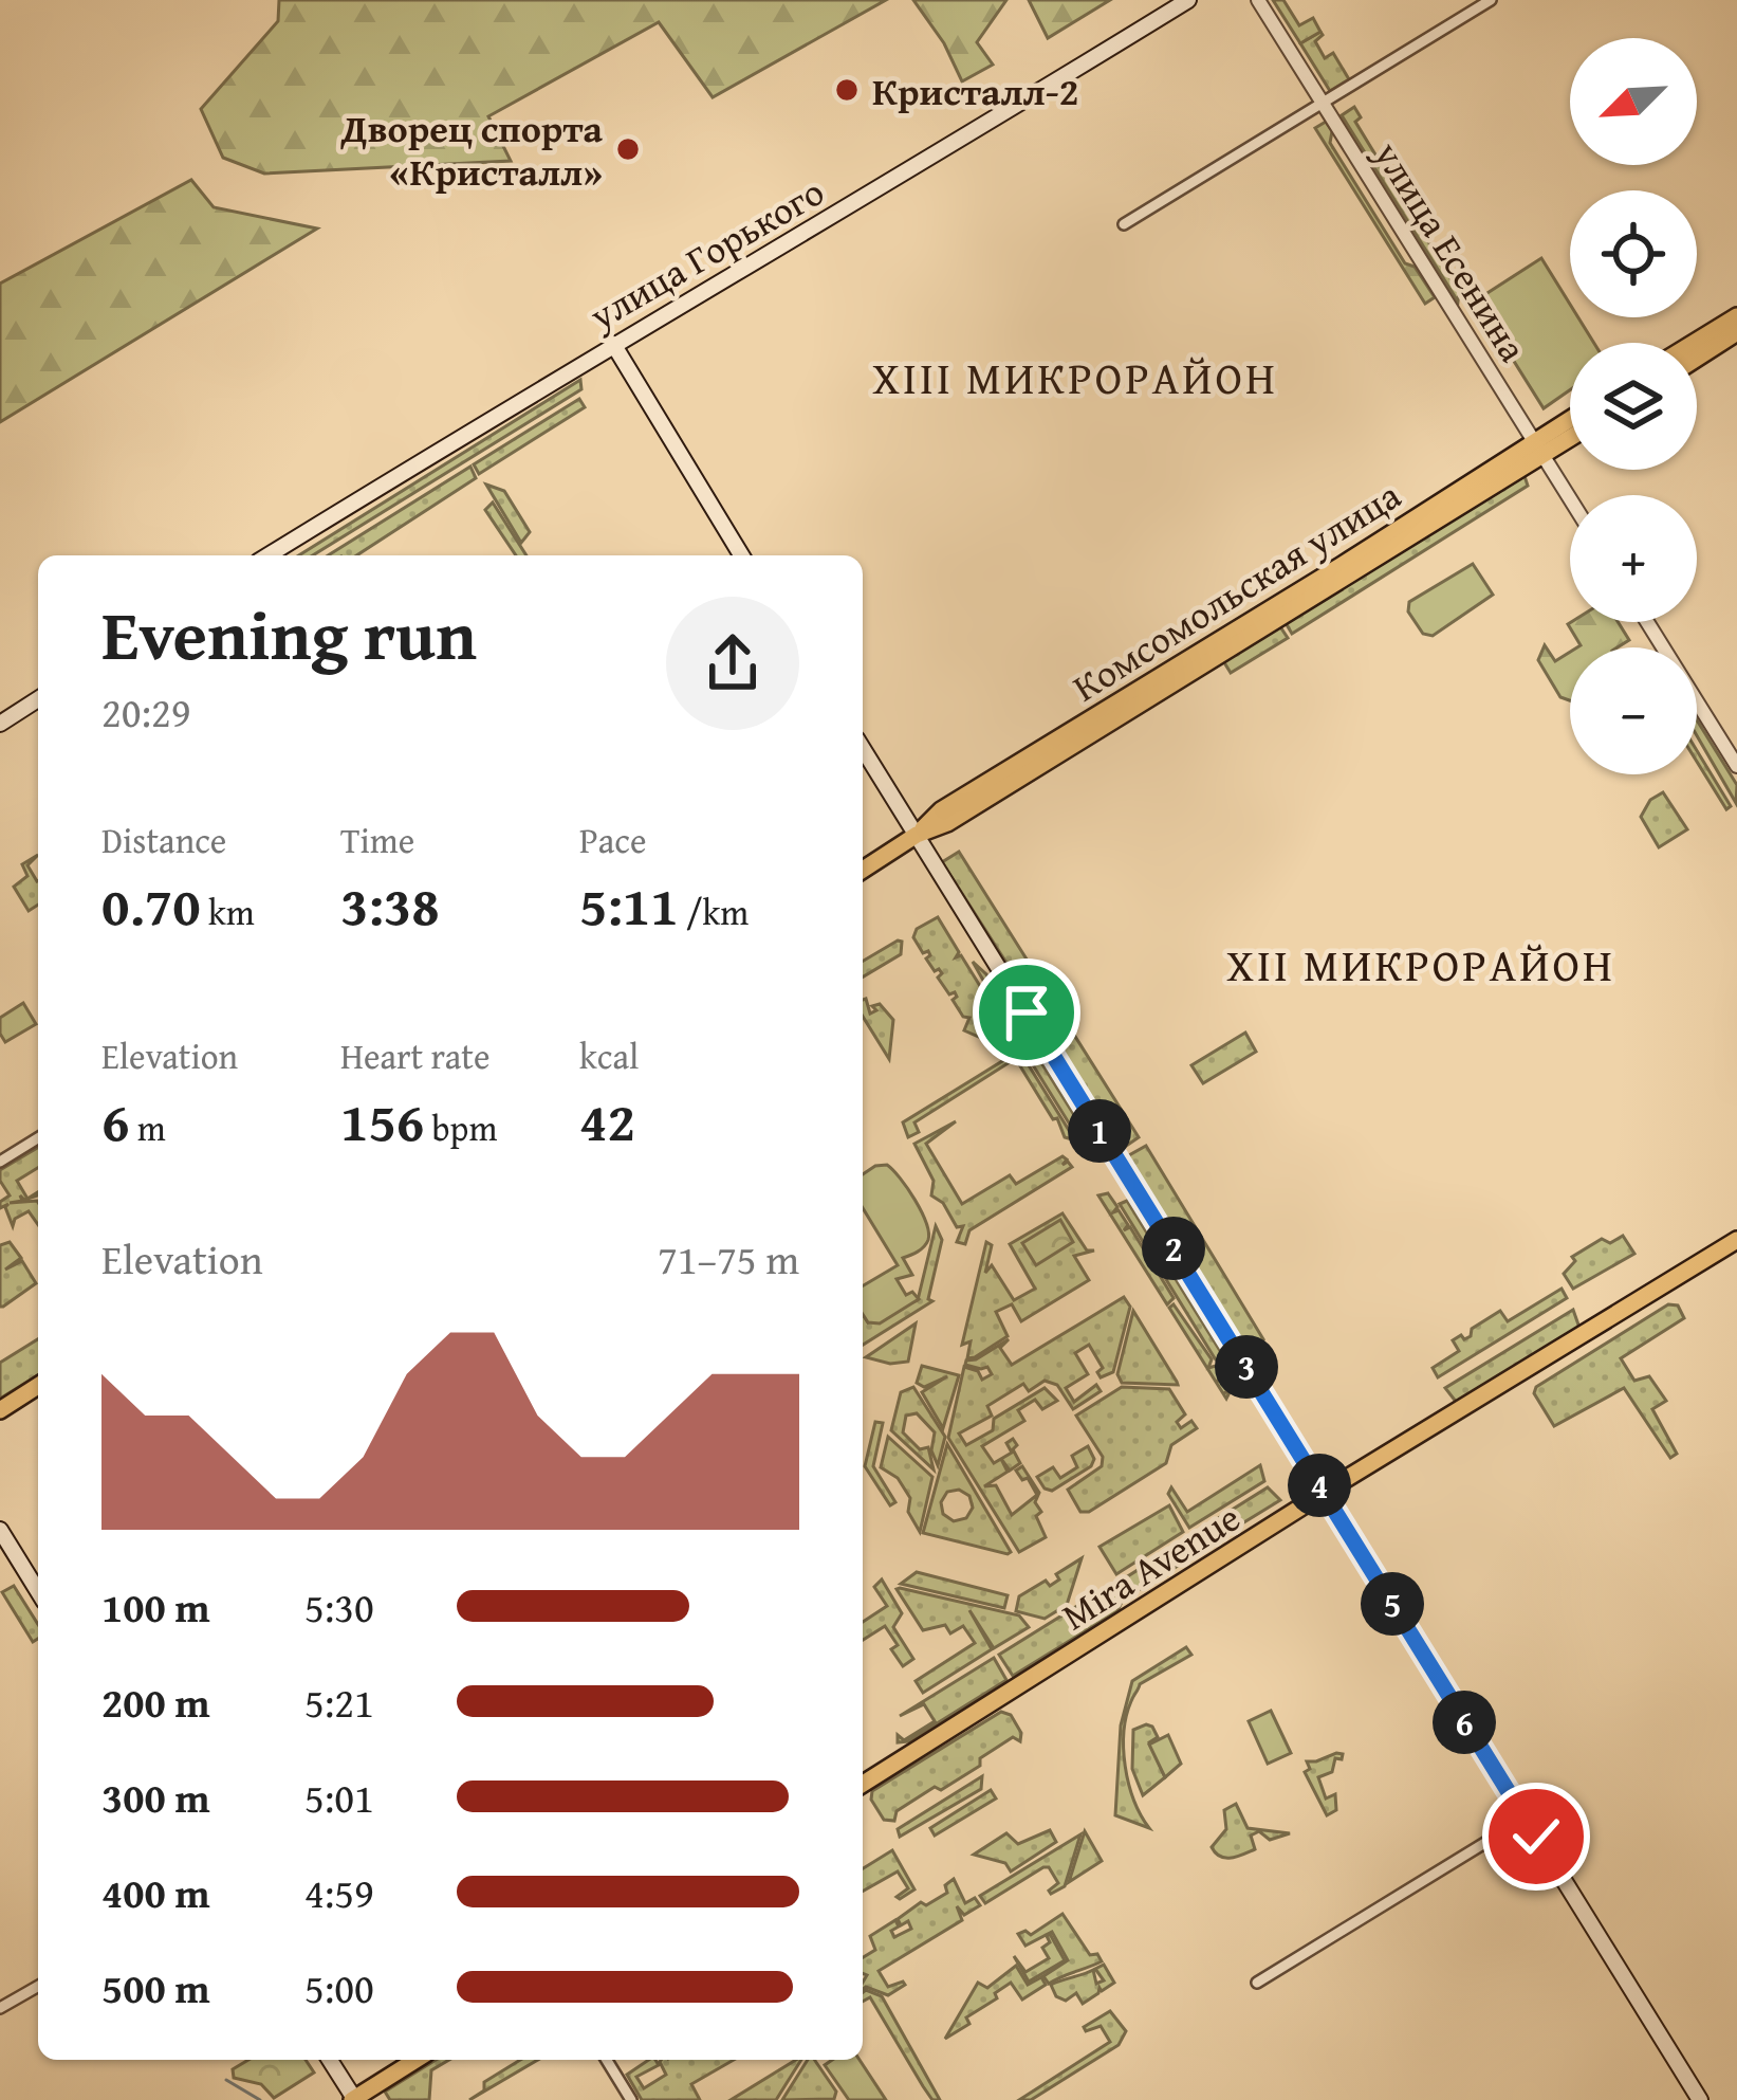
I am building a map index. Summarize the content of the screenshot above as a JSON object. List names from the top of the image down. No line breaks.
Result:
{"streets":{"main road":["улица Горького","Комсомольская улица","Mira Avenue"],"street":["улица Есенина"]},"crossings":[["улица Есенина","Комсомольская улица"]],"districts":["XIII МИКРОРАЙОН","XII МИКРОРАЙОН"],"places":["Кристалл-2","Дворец спорта «Кристалл»"],"north":"bottom left","page":{"map_buttons":["+","−"],"heading":["Evening run","20:29"],"stats":[["Distance","0.70 km"],["Time","3:38"],["Pace","5:11 /km"],["Elevation","6 m"],["Heart rate","156 bpm"],["kcal","42"]],"pins":["1","2","3","4","5","6"],"chart":["Elevation","71–75 m"],"list":[{"name":"100 m","note":"5:30"},{"name":"200 m","note":"5:21"},{"name":"300 m","note":"5:01"},{"name":"400 m","note":"4:59"},{"name":"500 m","note":"5:00"}]}}
